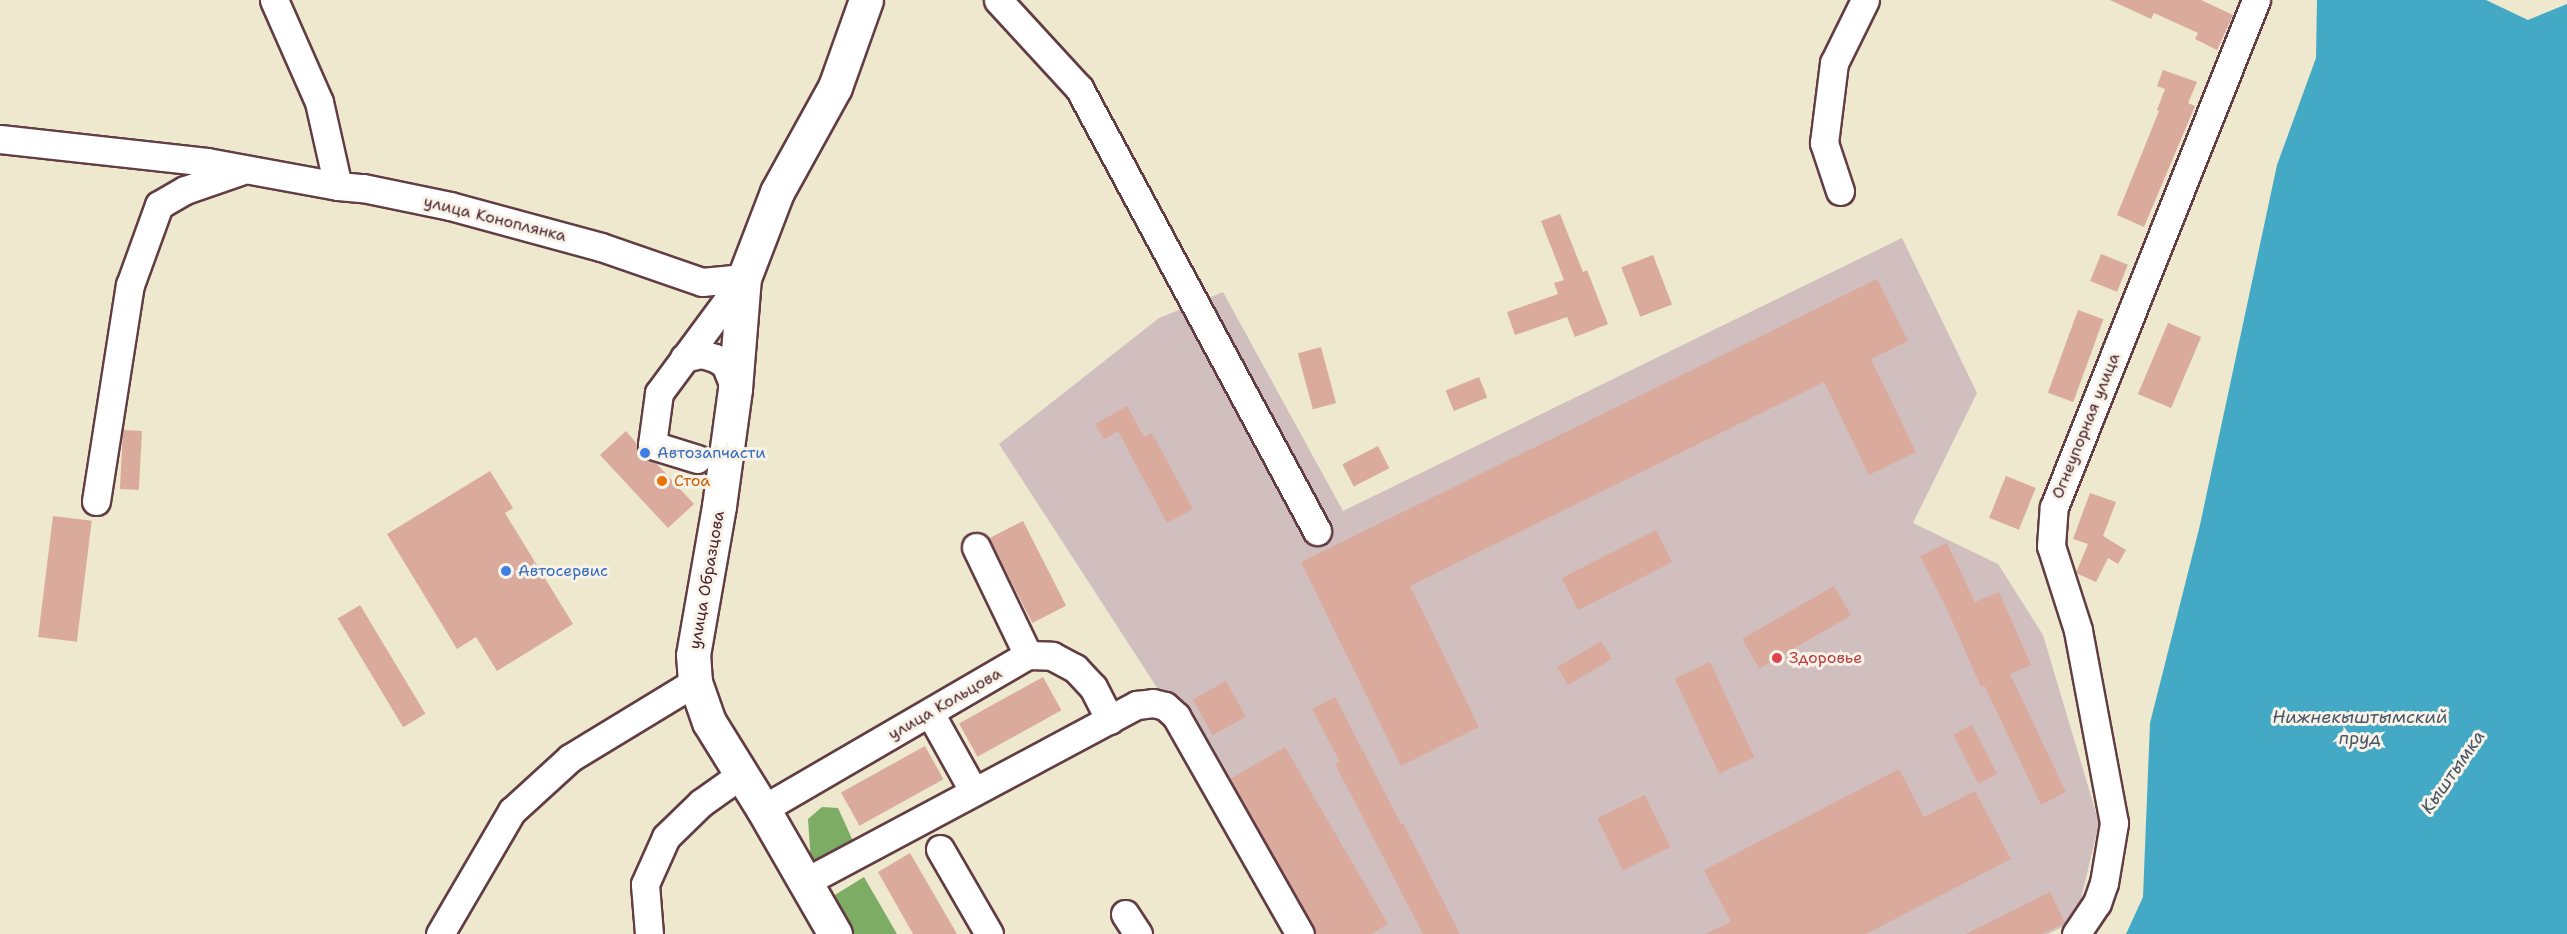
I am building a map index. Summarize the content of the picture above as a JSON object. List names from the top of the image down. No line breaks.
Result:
{"streets":{"main road":["улица Образцова"],"street":["улица Коноплянка","Огнеупорная улица","улица Кольцова"]},"crossings":[["улица Коноплянка","улица Образцова"],["улица Образцова","улица Кольцова"]],"water":["Нижнекыштымский пруд","Кыштымка"],"places":["Автозапчасти","Стоа","Автосервис","Здоровье"]}
